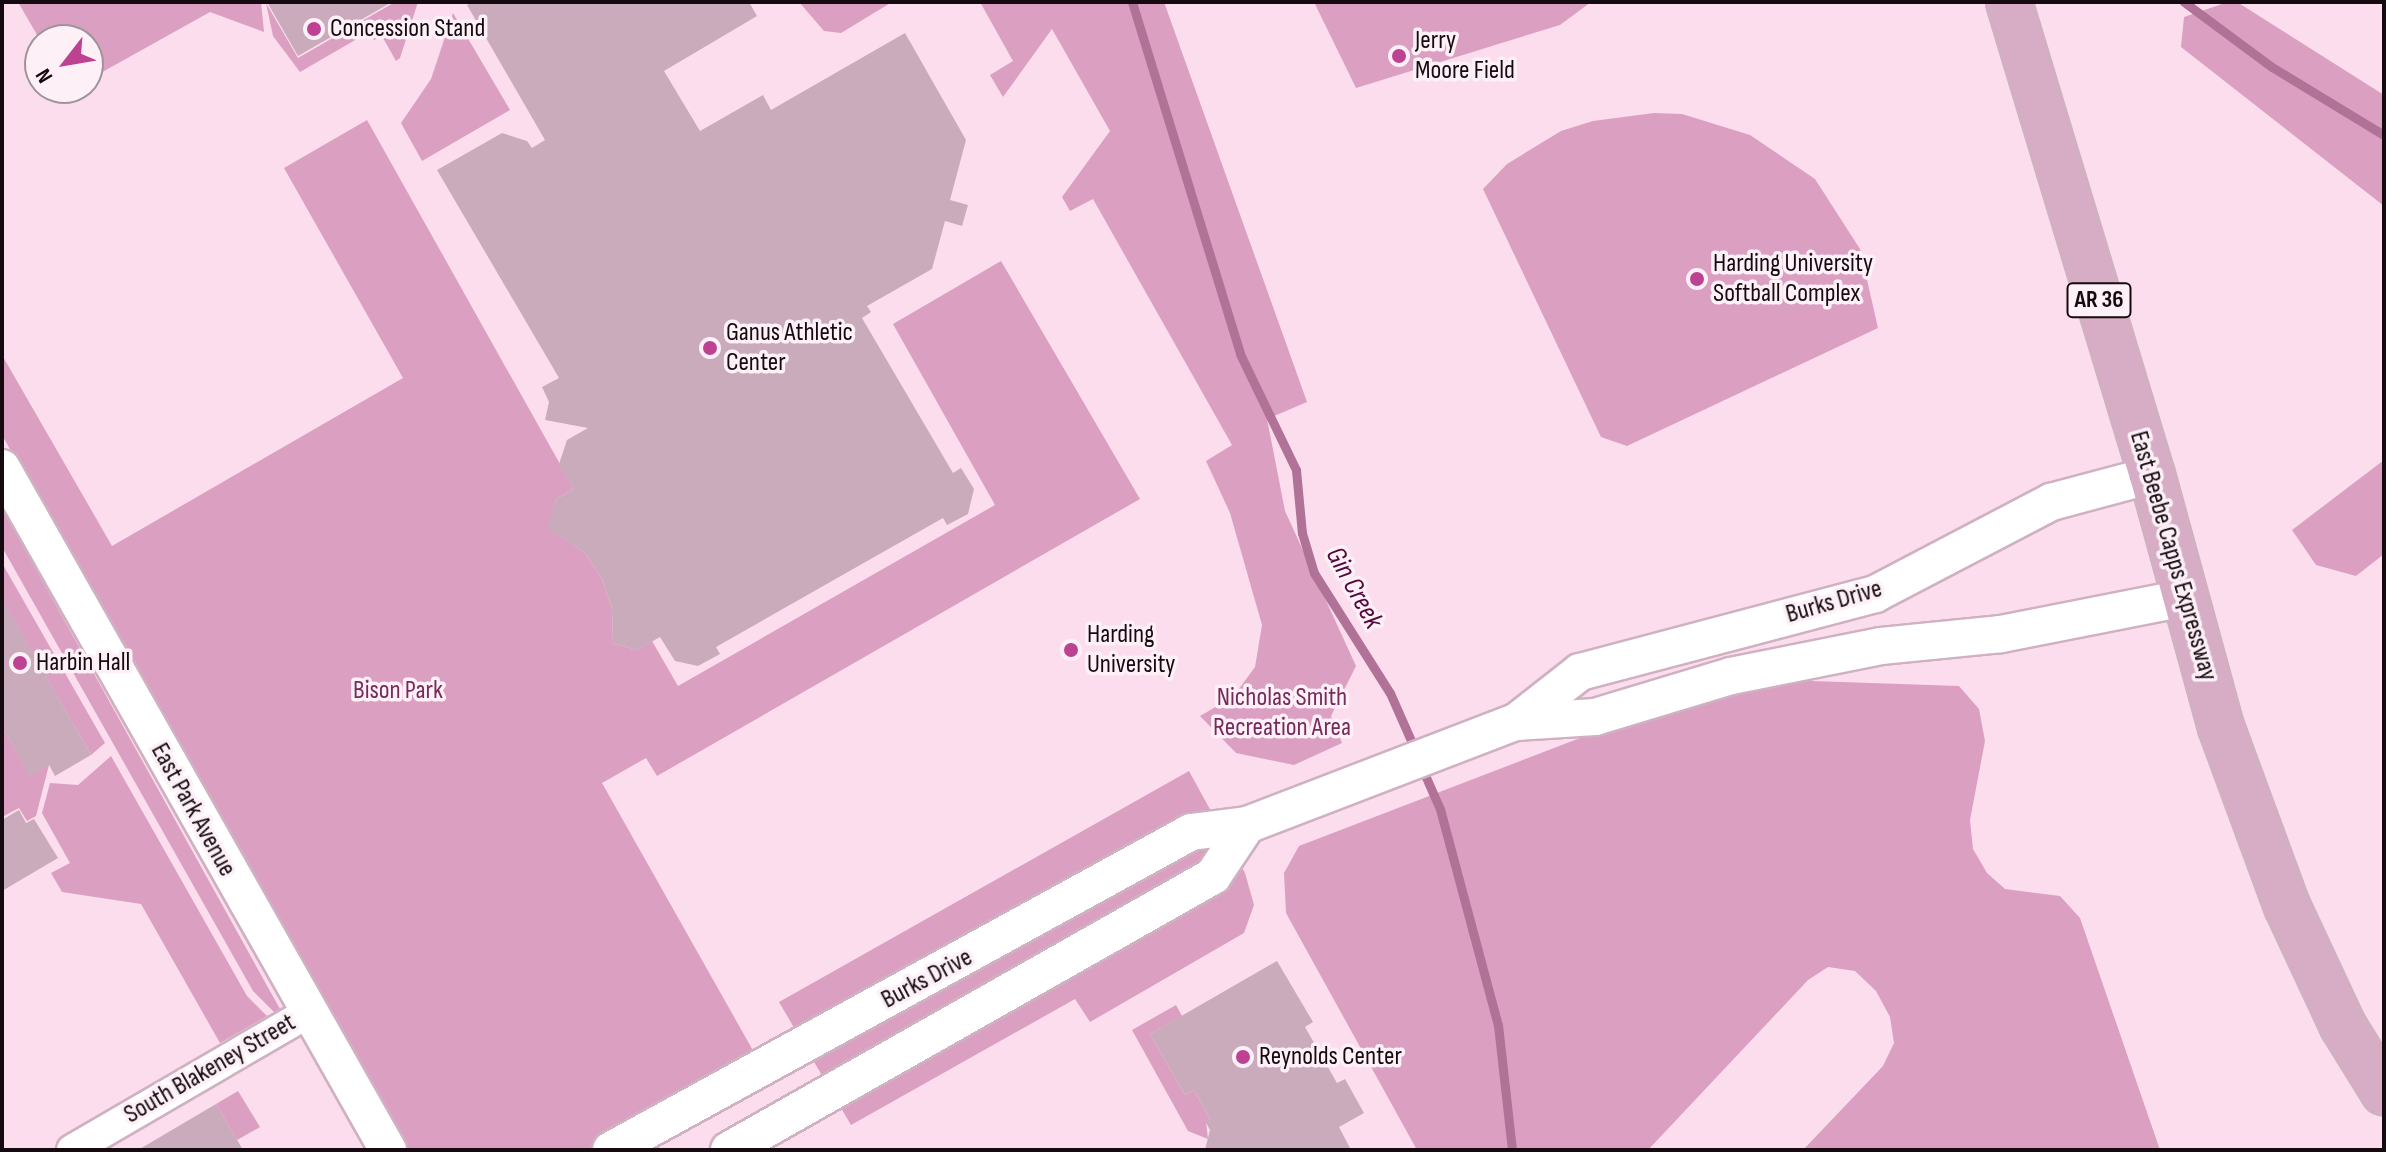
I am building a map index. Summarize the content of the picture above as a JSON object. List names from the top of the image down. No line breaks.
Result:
{"streets":{"main road":["AR 36","East Beebe Capps Expressway"],"street":["Burks Drive","East Park Avenue","South Blakeney Street"]},"crossings":[["East Beebe Capps Expressway","Burks Drive"],["East Park Avenue","South Blakeney Street"]],"water":["Gin Creek"],"parks":["Bison Park","Nicholas Smith Recreation Area"],"places":["Concession Stand","Jerry Moore Field","Harding University Softball Complex","Ganus Athletic Center","Harding University","Harbin Hall","Reynolds Center"],"north":"bottom left"}
